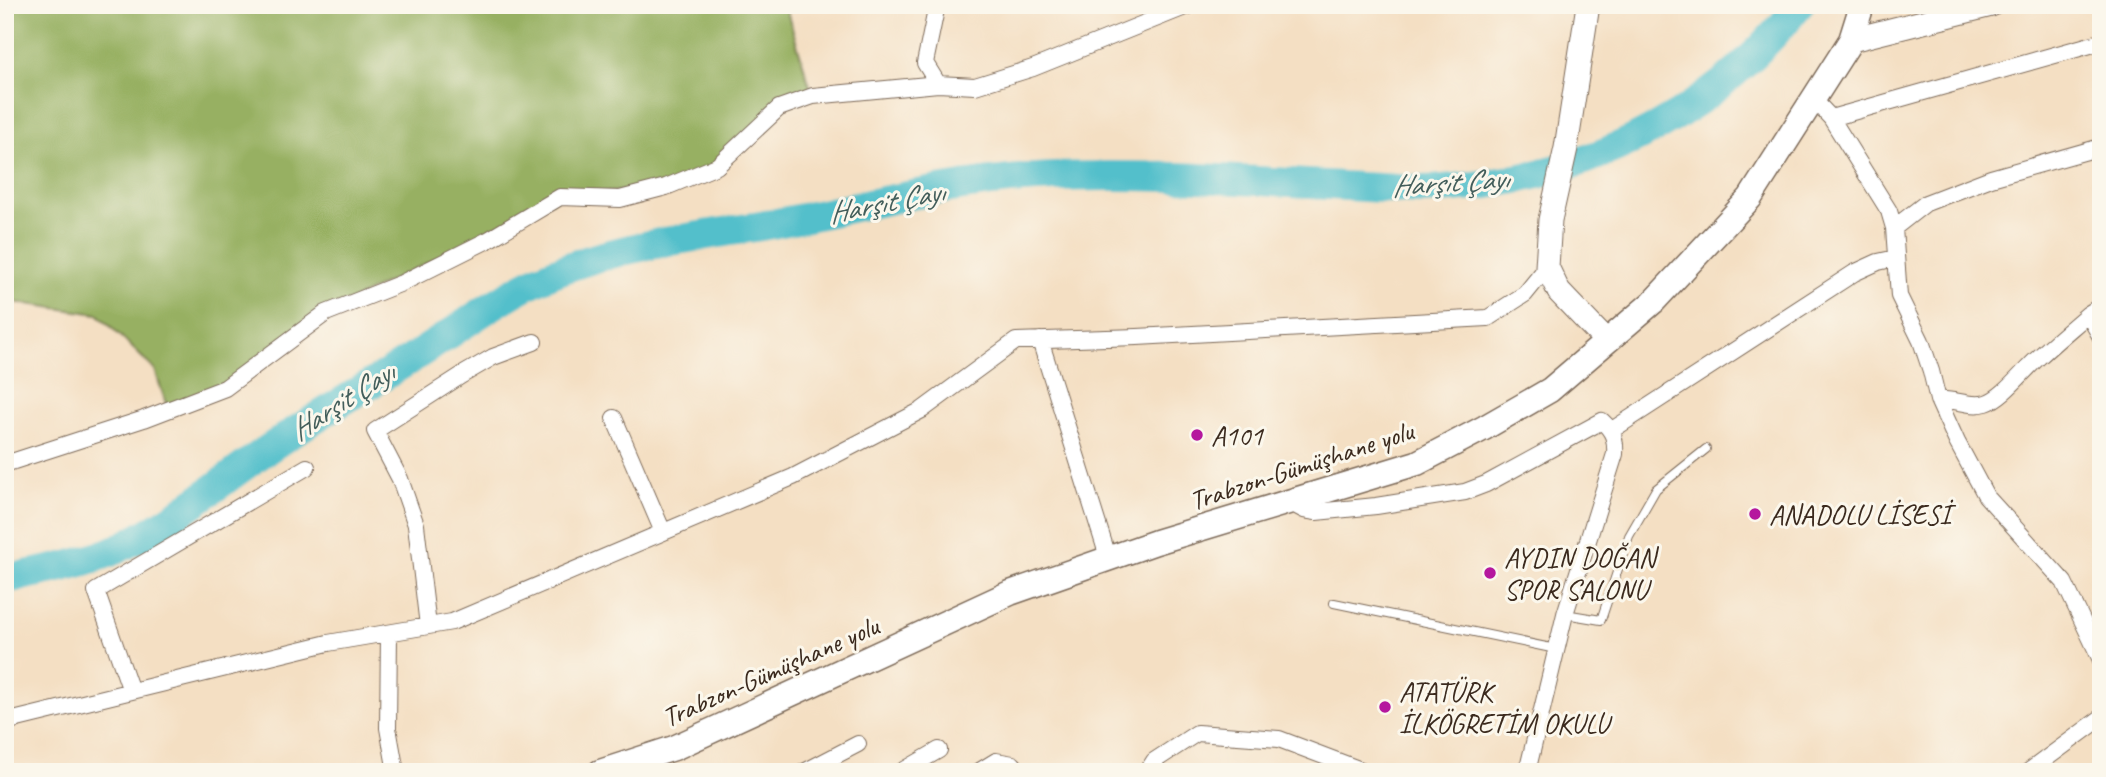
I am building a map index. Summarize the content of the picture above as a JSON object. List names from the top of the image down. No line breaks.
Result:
{"streets":{"main road":["Trabzon-Gümüşhane yolu"]},"water":["Harşit Çayı"],"places":["A101","ANADOLU LİSESİ","AYDIN DOĞAN SPOR SALONU","ATATÜRK İLKÖGRETİM OKULU"]}
